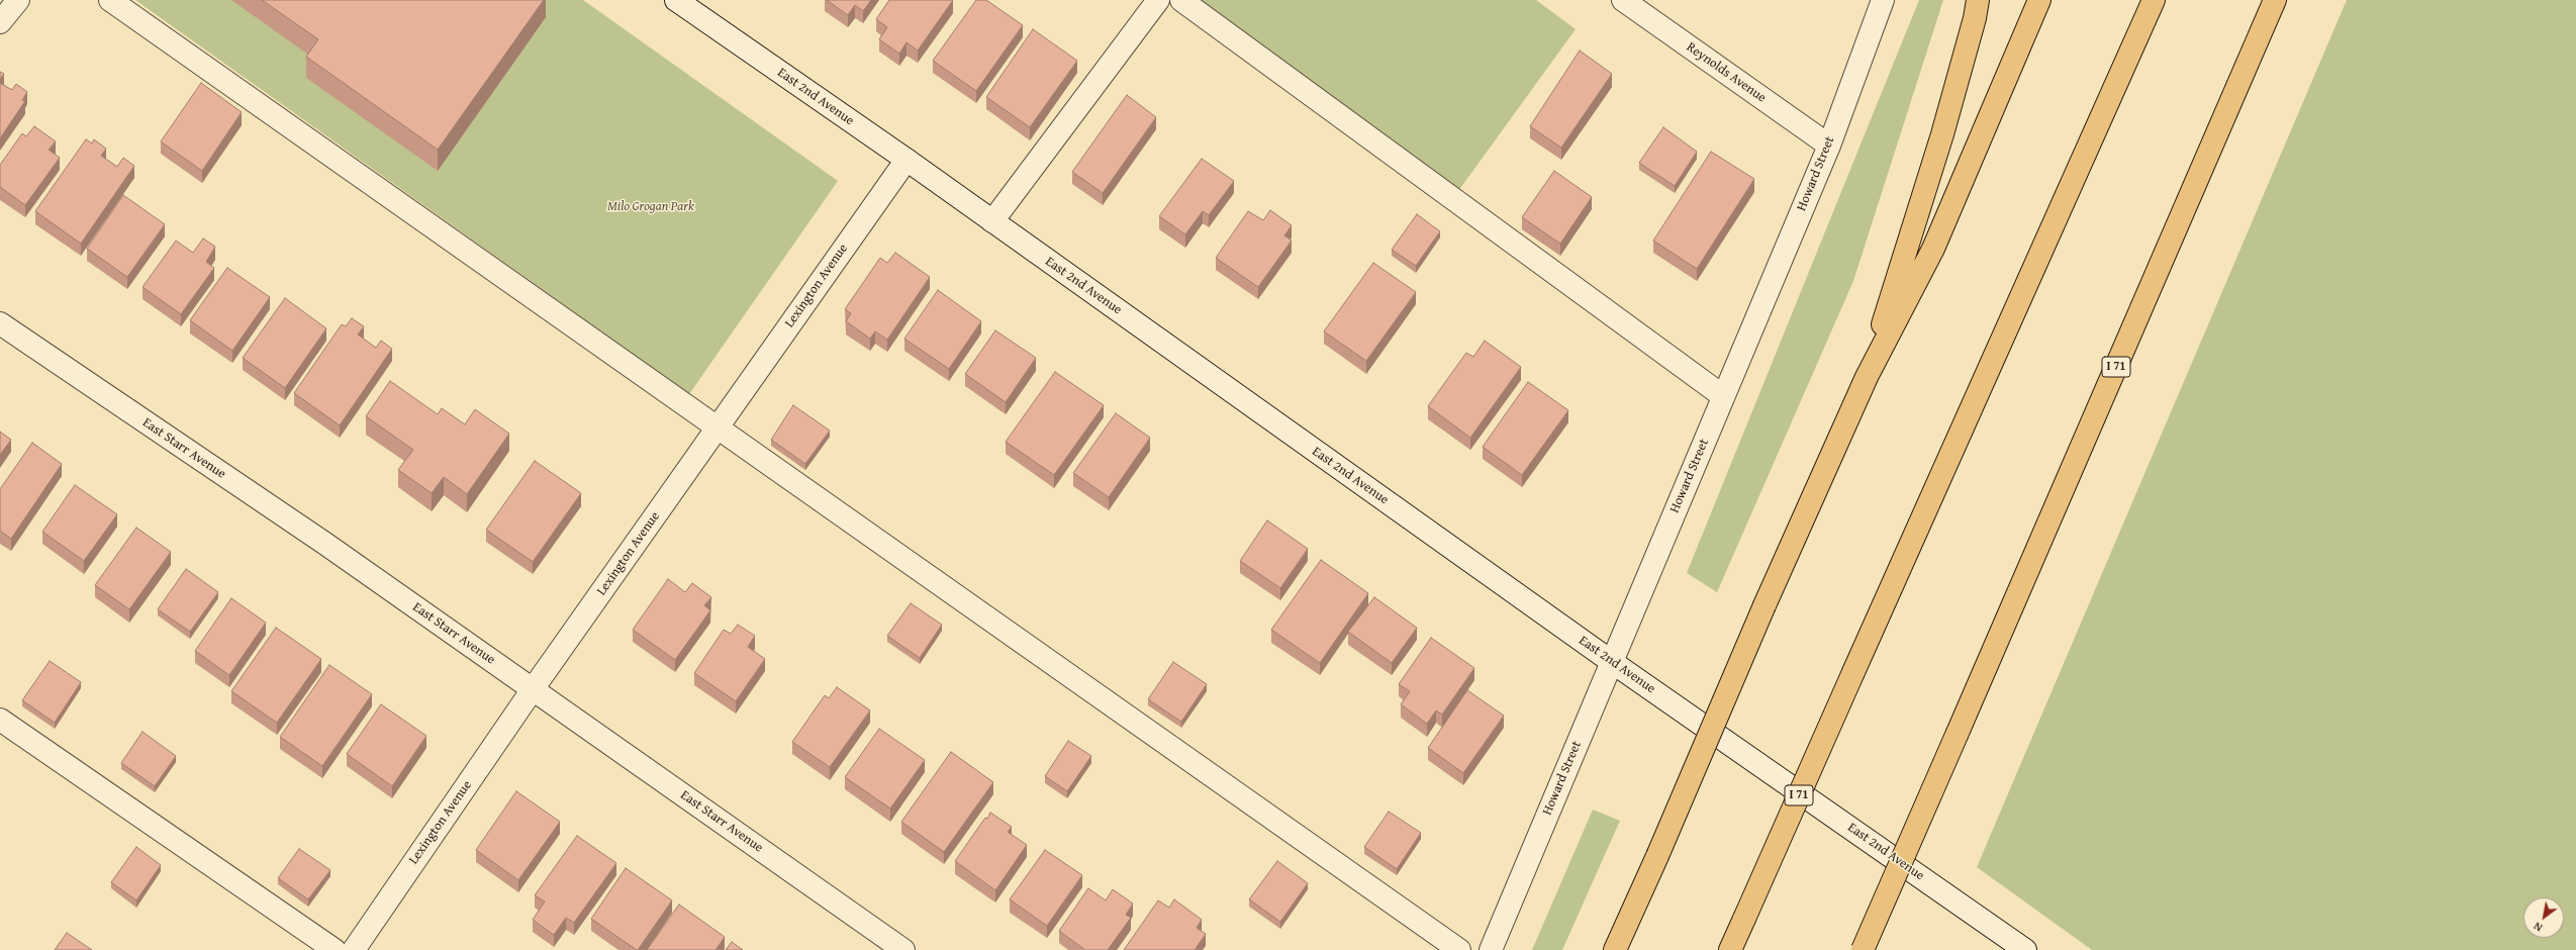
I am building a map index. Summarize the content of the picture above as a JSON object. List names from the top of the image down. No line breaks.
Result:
{"streets":{"highway":["I 71"],"street":["Reynolds Avenue","East 2nd Avenue","Howard Street","Lexington Avenue","East Starr Avenue"]},"crossings":[["Reynolds Avenue","Howard Street"],["East 2nd Avenue","Howard Street"],["East 2nd Avenue","Lexington Avenue"],["Lexington Avenue","East Starr Avenue"]],"parks":["Milo Grogan Park"],"north":"bottom left"}
